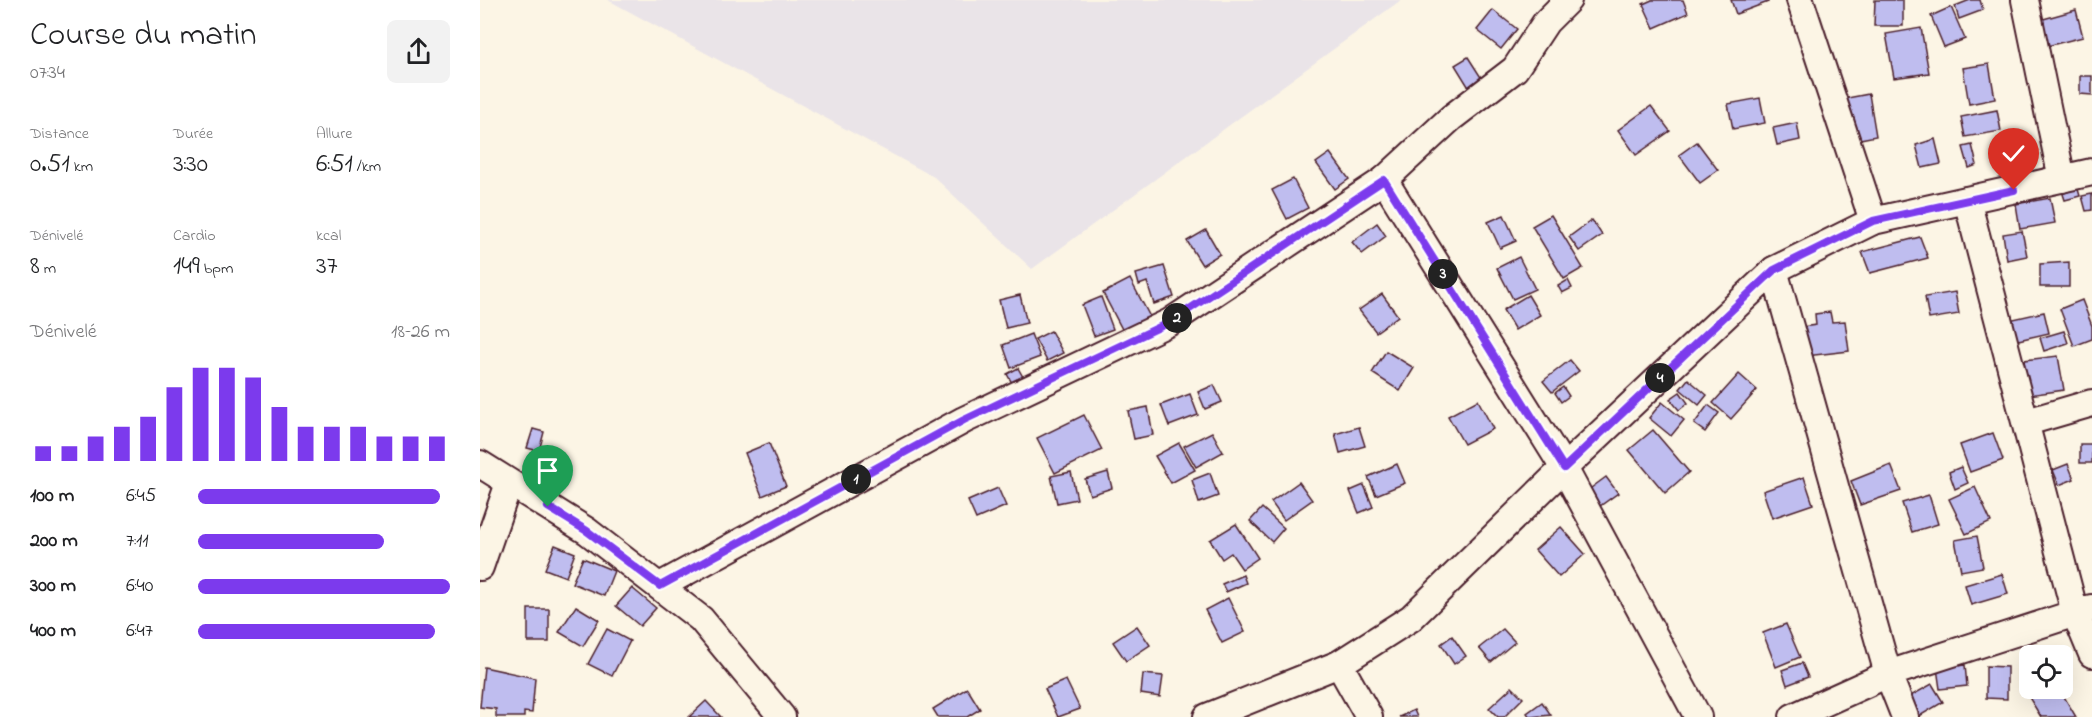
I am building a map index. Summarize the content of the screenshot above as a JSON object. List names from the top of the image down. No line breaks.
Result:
{"page":{"heading":["Course du matin","07:34"],"stats":[["Distance","0.51 km"],["Durée","3:30"],["Allure","6:51 /km"],["Dénivelé","8 m"],["Cardio","149 bpm"],["kcal","37"]],"pins":["3","2","4","1"],"chart":["Dénivelé","18–26 m"],"list":[{"name":"100 m","note":"6:45"},{"name":"200 m","note":"7:11"},{"name":"300 m","note":"6:40"},{"name":"400 m","note":"6:47"}]}}
